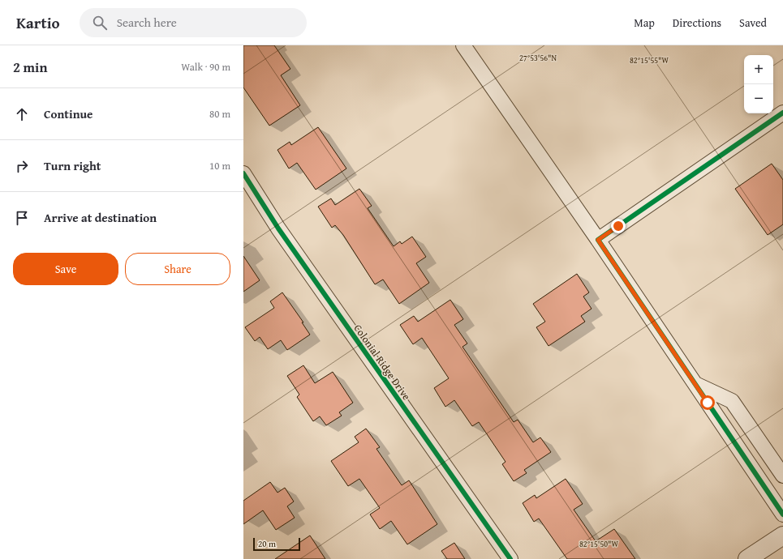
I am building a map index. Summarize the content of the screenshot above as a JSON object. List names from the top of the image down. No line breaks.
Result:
{"streets":{"street":["Colonial Ridge Drive"]},"scale_bar":"20 m","page":{"header":"Kartio","search":"Search here","nav":["Map","Directions","Saved"],"heading":["2 min","Walk · 90 m"],"map_buttons":["+","−"],"list":[["Continue","80 m"],["Turn right","10 m"],"Arrive at destination"],"buttons":["Save","Share"],"scale":"20 m"},"coordinates":["27°53'56\"N","82°15'55\"W","82°15'50\"W"]}
